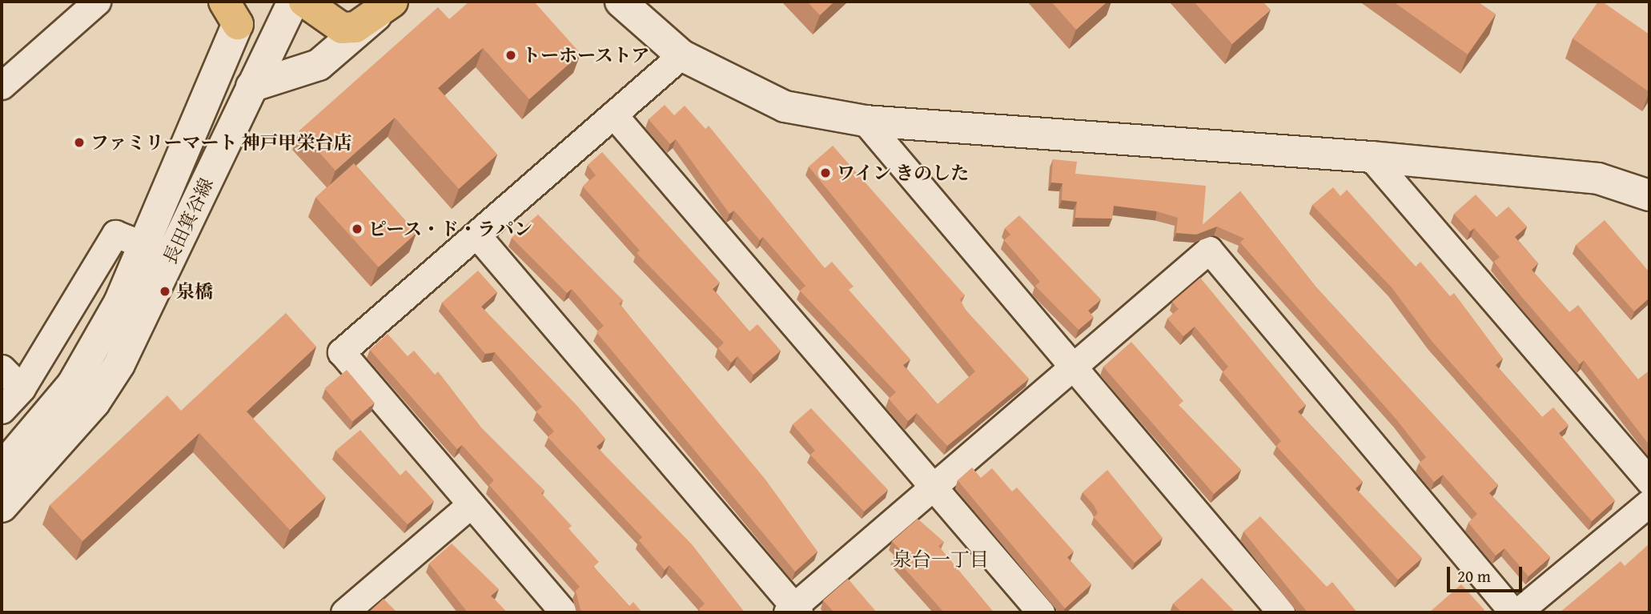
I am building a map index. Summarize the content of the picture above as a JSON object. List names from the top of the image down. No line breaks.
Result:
{"streets":{"street":["長田箕谷線"]},"districts":["泉台一丁目"],"places":["トーホーストア","ファミリーマート 神戸甲栄台店","ワイン きのした","ピース・ド・ラパン","泉橋"],"scale_bar":"20 m"}
